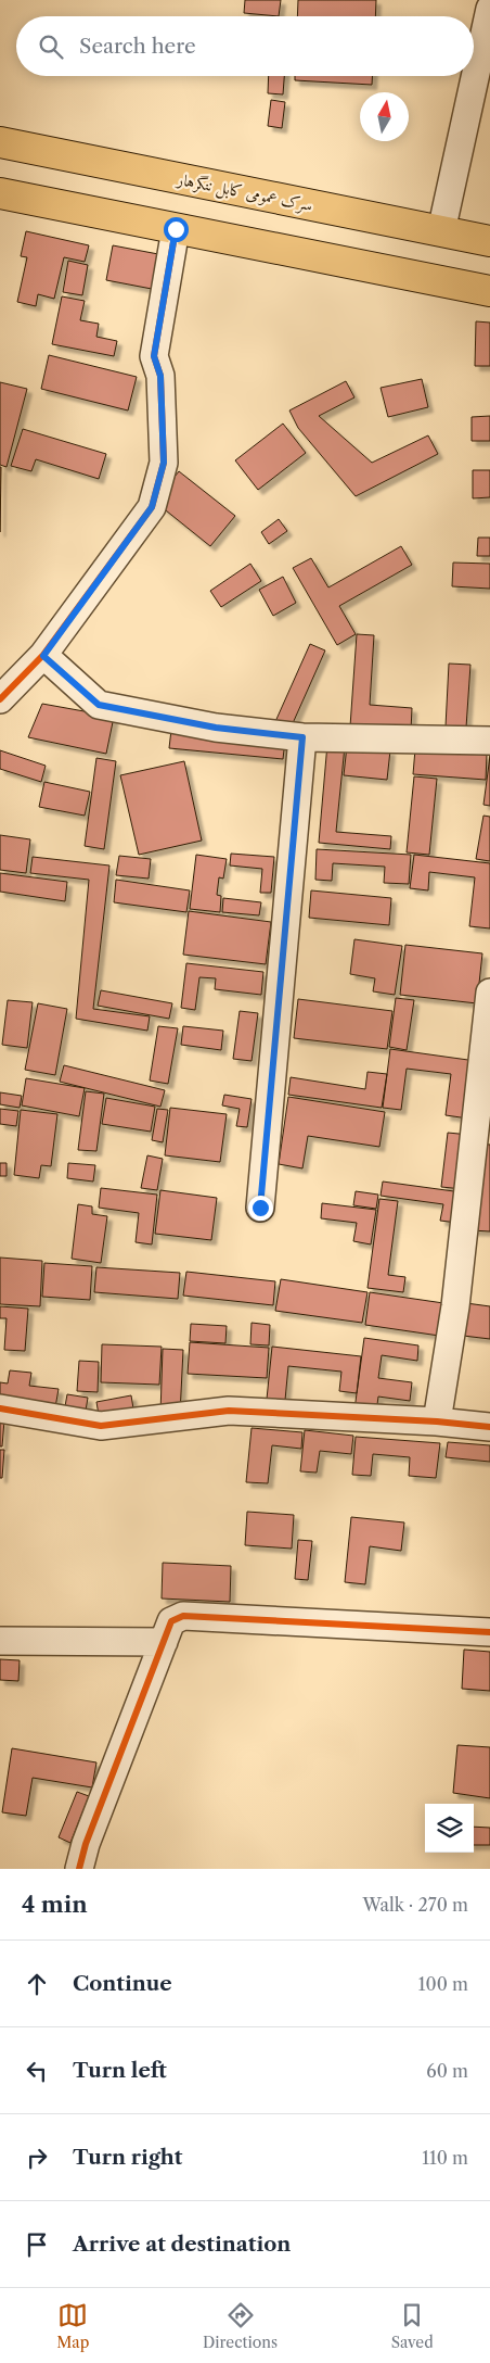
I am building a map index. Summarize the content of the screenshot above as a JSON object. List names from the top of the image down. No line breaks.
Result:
{"streets":{"highway":["سرک عمومی کابل ننگرهار"]},"north":"top","page":{"search":"Search here","heading":["4 min","Walk · 270 m"],"list":[["Continue","100 m"],["Turn left","60 m"],["Turn right","110 m"],"Arrive at destination"],"nav":["Map","Directions","Saved"]}}
